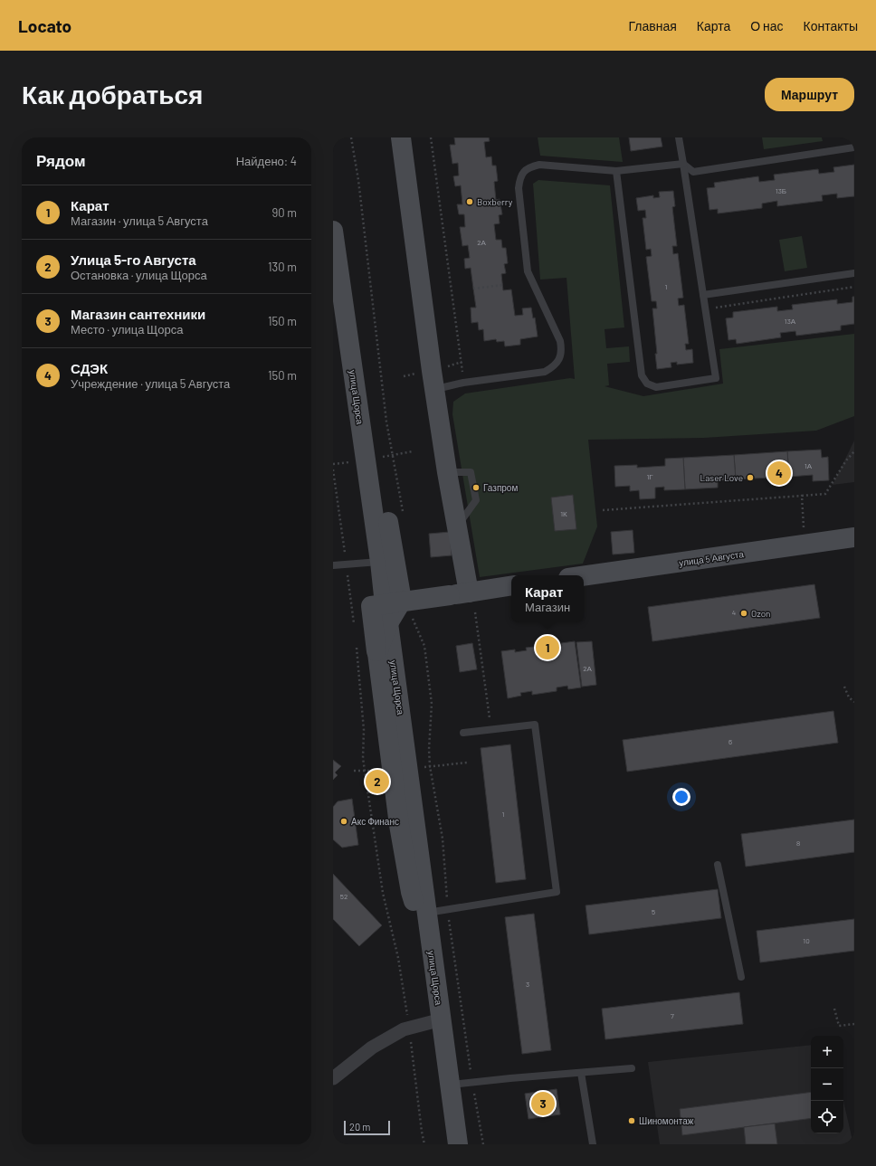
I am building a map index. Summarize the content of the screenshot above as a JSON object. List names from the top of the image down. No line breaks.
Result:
{"streets":{"main road":["улица Щорса","улица 5 Августа"]},"places":["Boxberry","Laser Love","Газпром","Ozon","Акс Финанс","Шиномонтаж"],"house_numbers":["13Б","2А","1","13А","1А","1Г","1К","4","2А","6","1","8","52","5","10","3","7"],"scale_bar":"20 m","page":{"header":"Locato","nav":["Главная","Карта","О нас","Контакты"],"buttons":"Маршрут","title":"Как добраться","heading":["Рядом","Найдено: 4"],"list":[{"mark":"1","name":"Карат","note":"Магазин · улица 5 Августа","value":"90 m"},{"mark":"2","name":"Улица 5-го Августа","note":"Остановка · улица Щорса","value":"130 m"},{"mark":"3","name":"Магазин сантехники","note":"Место · улица Щорса","value":"150 m"},{"mark":"4","name":"СДЭК","note":"Учреждение · улица 5 Августа","value":"150 m"}],"pins":["4","1","2","3"],"popup":["Карат","Магазин"],"map_buttons":["+","−"],"scale":"20 m"}}
